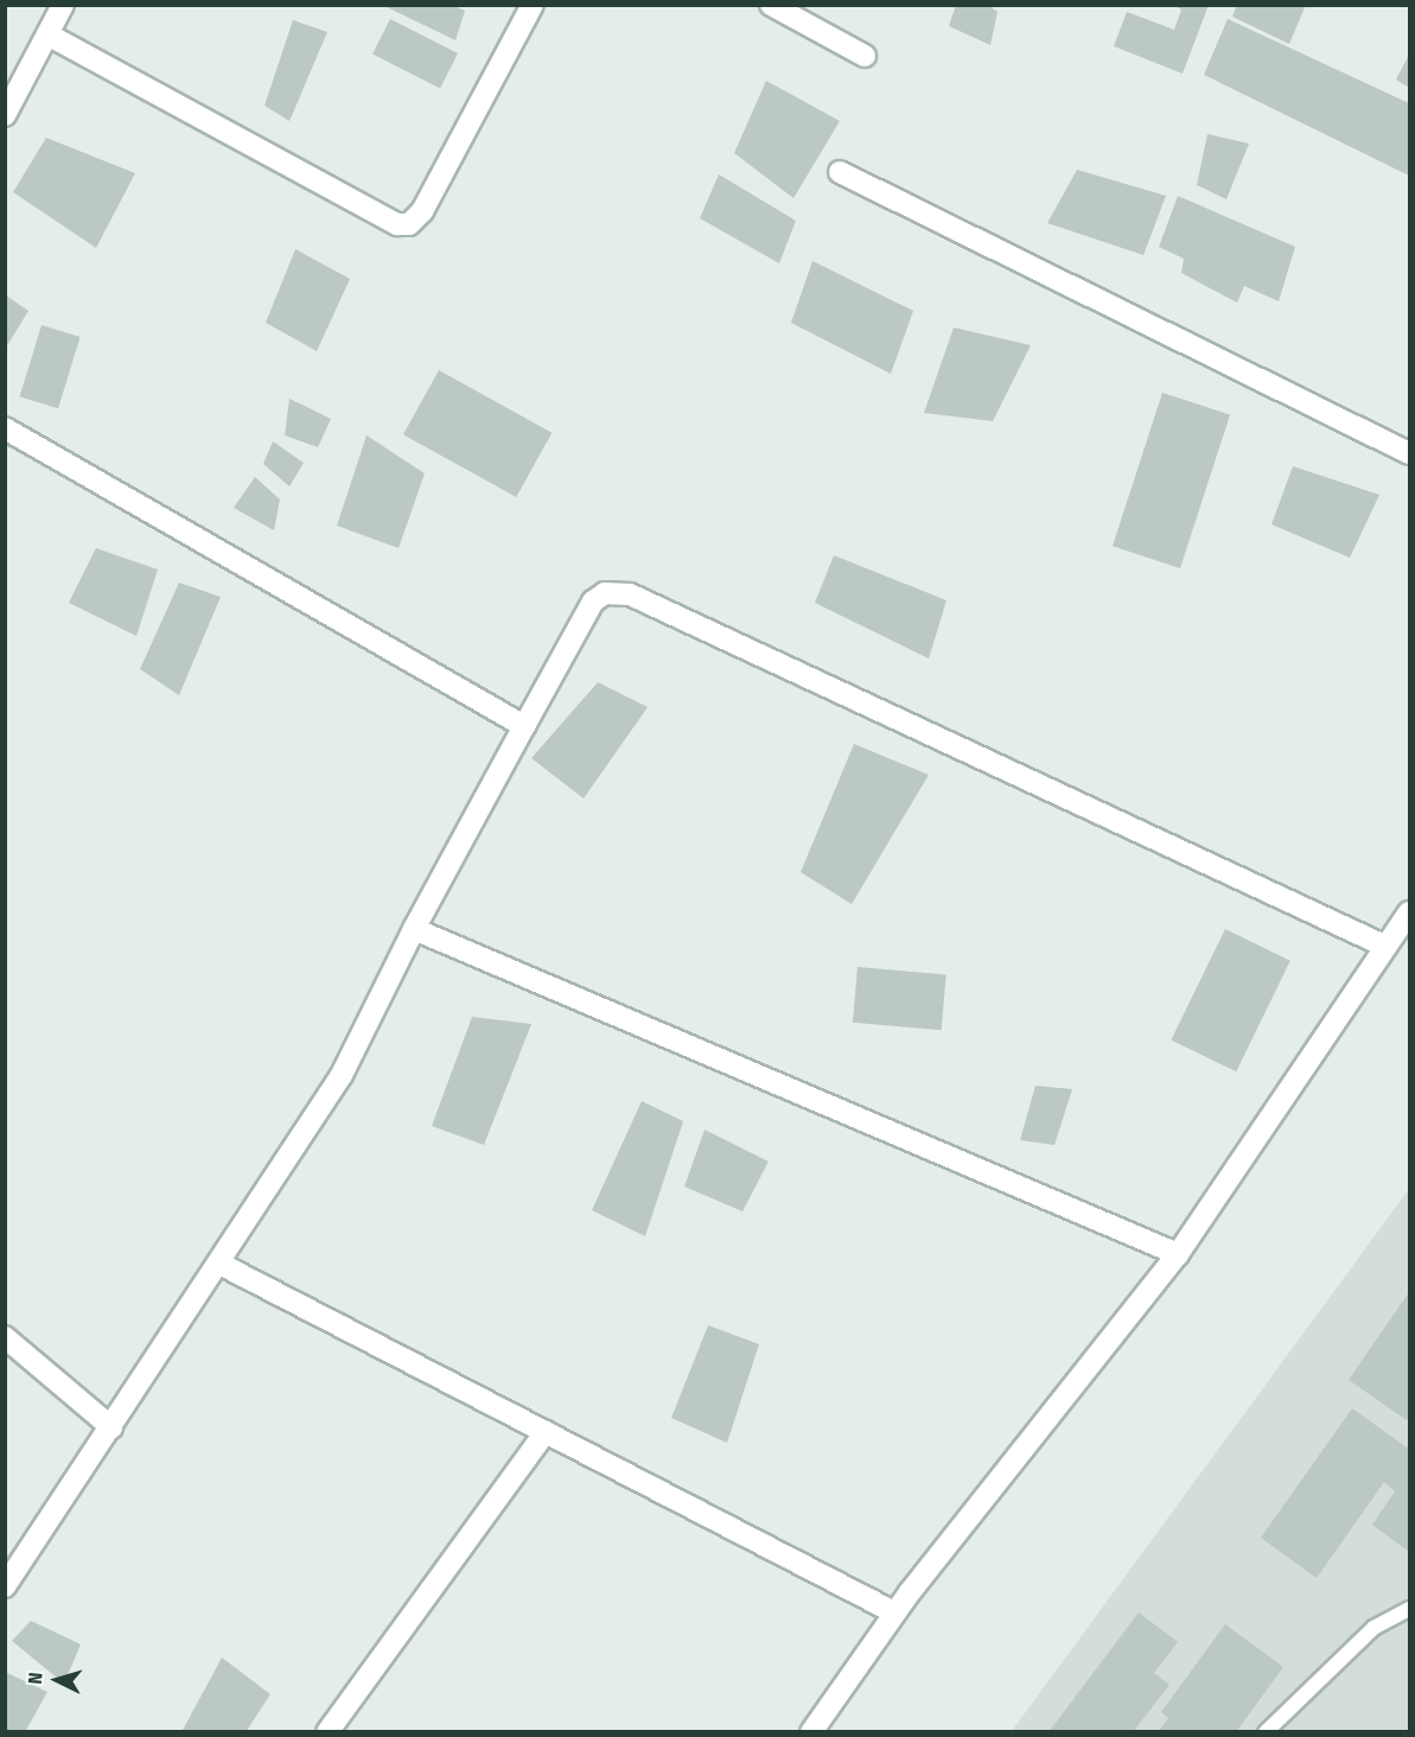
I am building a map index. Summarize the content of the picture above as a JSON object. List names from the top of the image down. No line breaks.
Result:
{"north":"left"}
